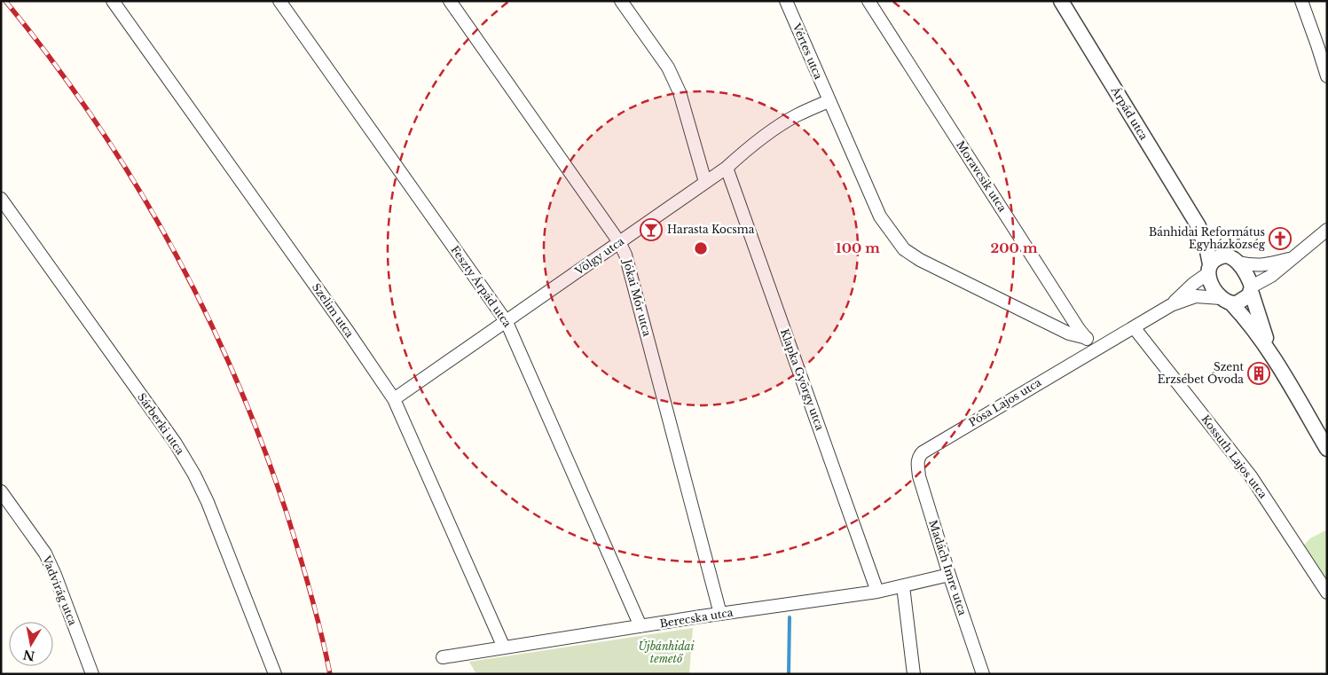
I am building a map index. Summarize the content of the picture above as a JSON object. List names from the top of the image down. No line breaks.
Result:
{"streets":{"street":["Vértes utca","Árpád utca","Moravcsik utca","Völgy utca","Feszty Árpád utca","Jókai Mór utca","Szelim utca","Klapka György utca","Pósa Lajos utca","Sárberki utca","Kossuth Lajos utca","Madách Imre utca","Vadvirág utca","Berecska utca"]},"crossings":[["Vértes utca","Moravcsik utca"],["Vértes utca","Völgy utca"],["Moravcsik utca","Pósa Lajos utca"],["Völgy utca","Feszty Árpád utca"],["Völgy utca","Jókai Mór utca"],["Völgy utca","Szelim utca"],["Völgy utca","Klapka György utca"],["Feszty Árpád utca","Berecska utca"],["Jókai Mór utca","Berecska utca"],["Szelim utca","Berecska utca"],["Klapka György utca","Berecska utca"],["Pósa Lajos utca","Kossuth Lajos utca"],["Pósa Lajos utca","Madách Imre utca"],["Madách Imre utca","Berecska utca"]],"parks":["Újbánhidai temető"],"places":{"bar":["Harasta Kocsma"],"church":["Bánhidai Református Egyházközség"],"building":["Szent Erzsébet Óvoda"]},"north":"bottom","rings":["100 m","200 m"]}
